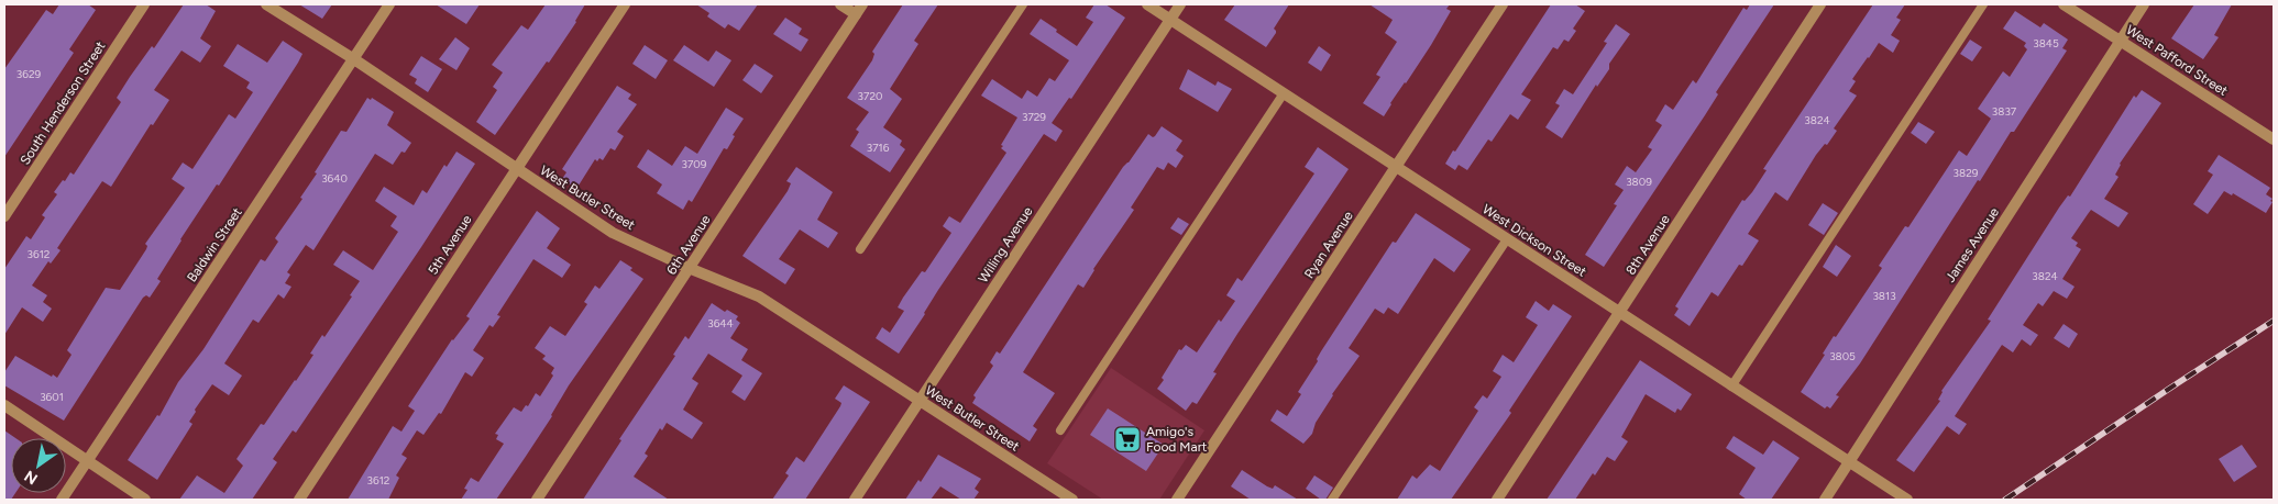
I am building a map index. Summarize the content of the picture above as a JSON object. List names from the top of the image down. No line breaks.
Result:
{"streets":{"street":["West Pafford Street","South Henderson Street","West Butler Street","West Dickson Street","Baldwin Street","5th Avenue","6th Avenue","Willing Avenue","Ryan Avenue","8th Avenue","James Avenue"]},"crossings":[["West Pafford Street","James Avenue"],["West Butler Street","Baldwin Street"],["West Butler Street","5th Avenue"],["West Butler Street","6th Avenue"],["West Butler Street","Willing Avenue"],["West Dickson Street","Willing Avenue"],["West Dickson Street","Ryan Avenue"],["West Dickson Street","8th Avenue"],["West Dickson Street","James Avenue"]],"places":{"supermarket":["Amigo's Food Mart"]},"house_numbers":["3845","3629","3720","3837","3729","3824","3716","3709","3829","3640","3809","3612","3824","3813","3644","3805","3601","3612"],"north":"bottom left"}
